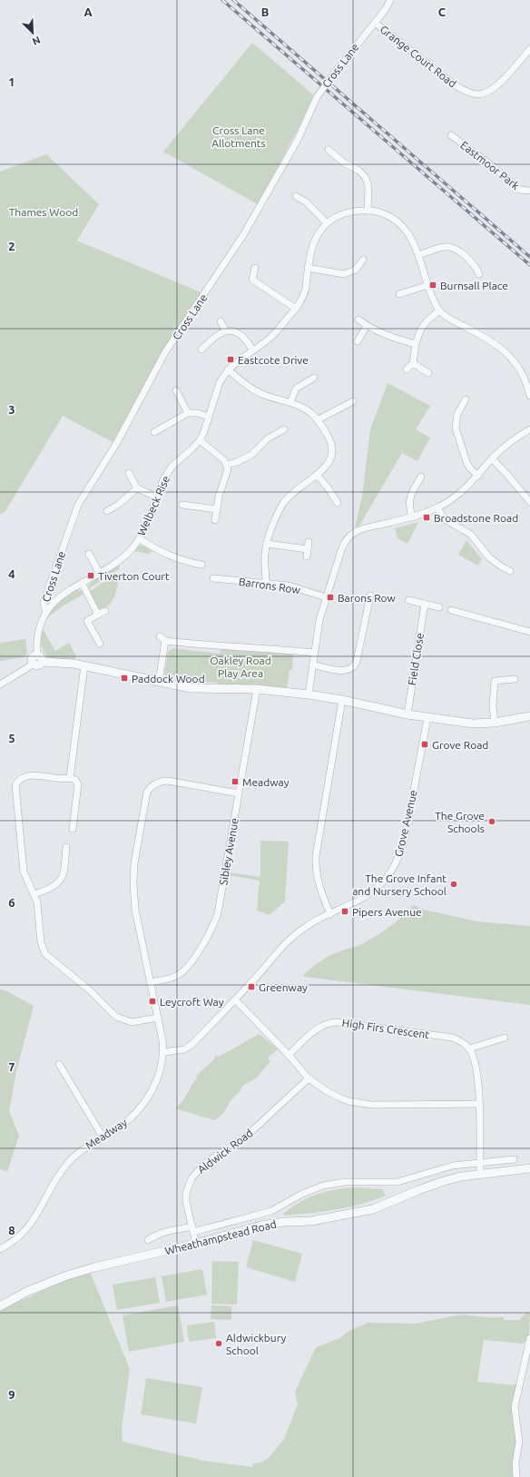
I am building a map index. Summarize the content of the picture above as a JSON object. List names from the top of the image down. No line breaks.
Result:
{"streets":{"street":["Grange Court Road","Cross Lane","Eastmoor Park","Welbeck Rise","Barrons Row","Field Close","Grove Avenue","Sibley Avenue","High Firs Crescent","Meadway","Aldwick Road","Wheathampstead Road"]},"crossings":[["Grange Court Road","Cross Lane"],["Cross Lane","Welbeck Rise"],["Grove Avenue","Meadway"],["Sibley Avenue","Meadway"],["Aldwick Road","Wheathampstead Road"]],"parks":["Cross Lane Allotments","Thames Wood","Oakley Road Play Area"],"places":{"transit":["Burnsall Place","Eastcote Drive","Broadstone Road","Tiverton Court","Barons Row","Paddock Wood","Grove Road","Meadway","Pipers Avenue","Greenway","Leycroft Way"],"other":["The Grove Schools","The Grove Infant and Nursery School","Aldwickbury School"]},"north":"bottom right","grid":{"columns":["A","B","C"],"rows":["1","2","3","4","5","6","7","8","9"]}}
